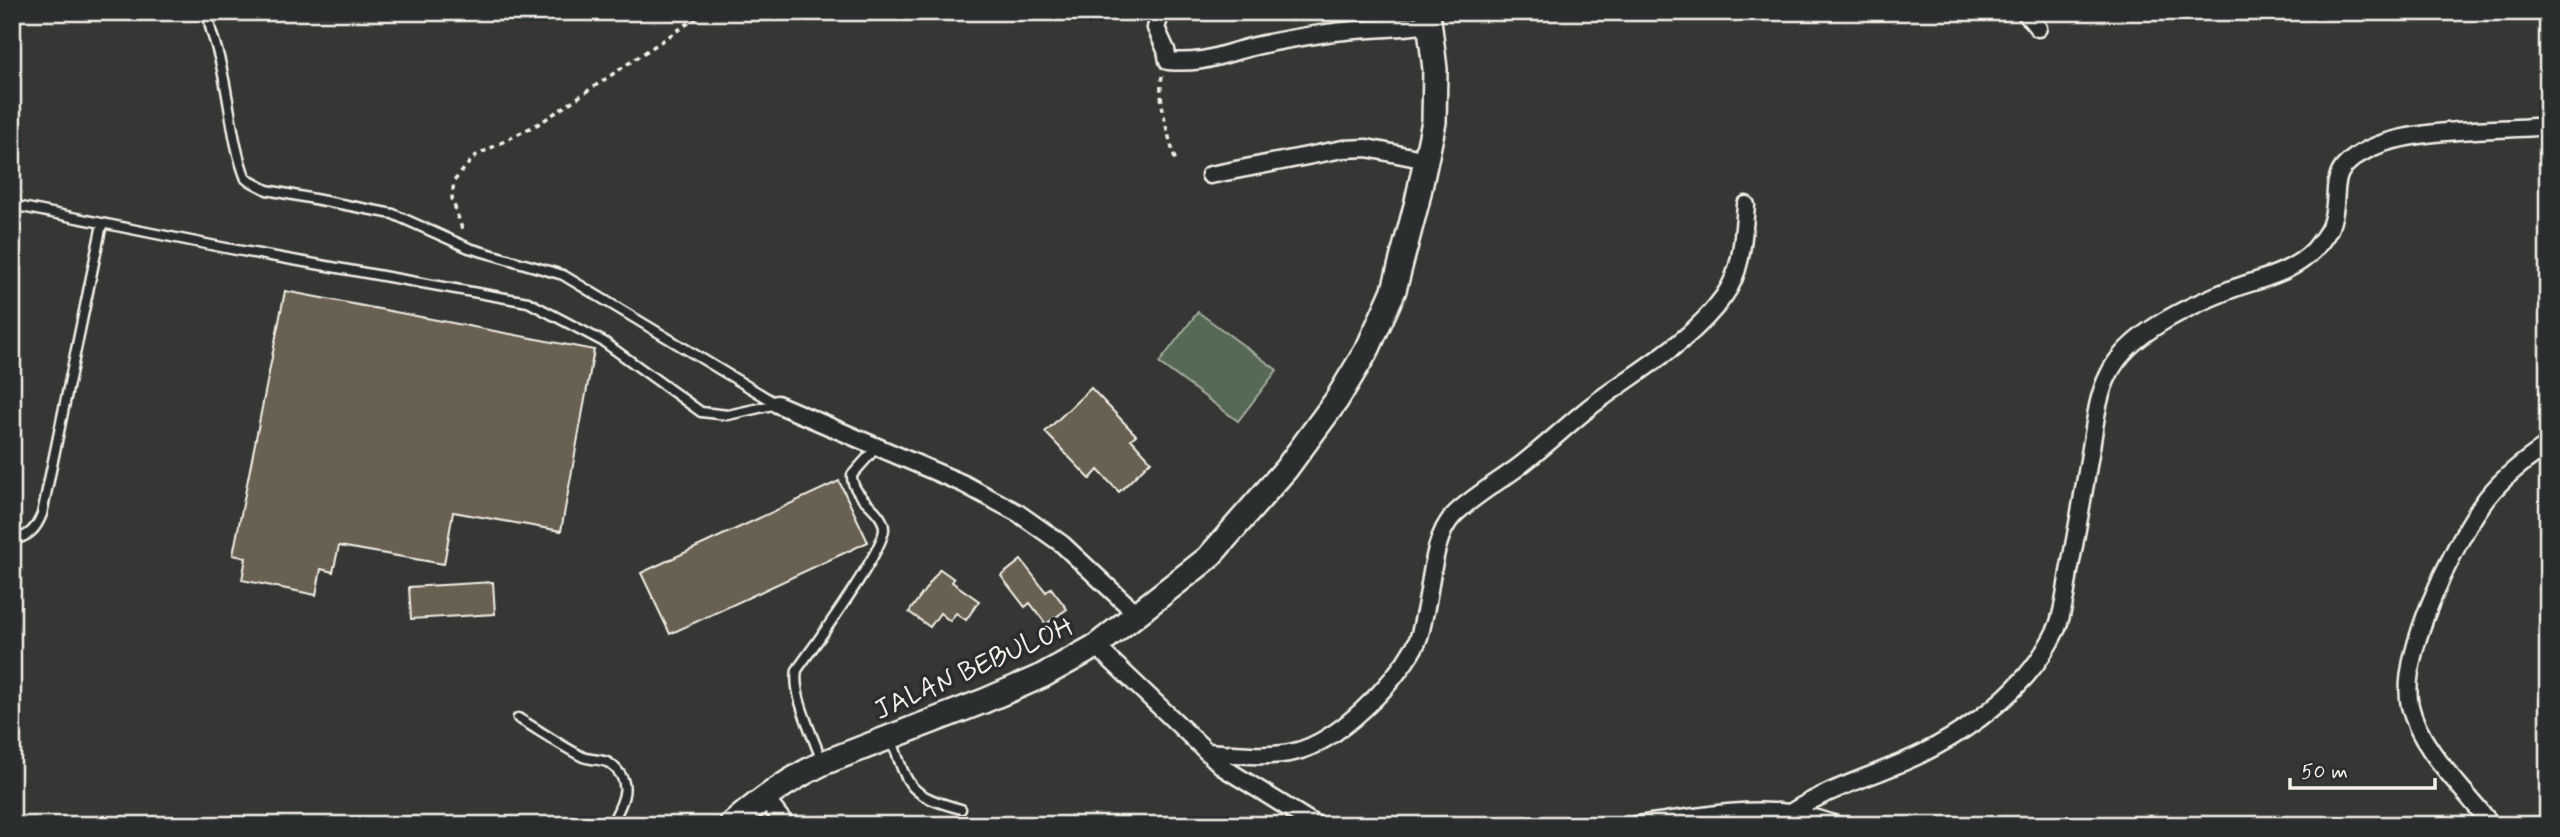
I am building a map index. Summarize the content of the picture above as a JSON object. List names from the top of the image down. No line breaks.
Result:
{"streets":{"main road":["JALAN BEBULOH"]},"scale_bar":"50 m"}
